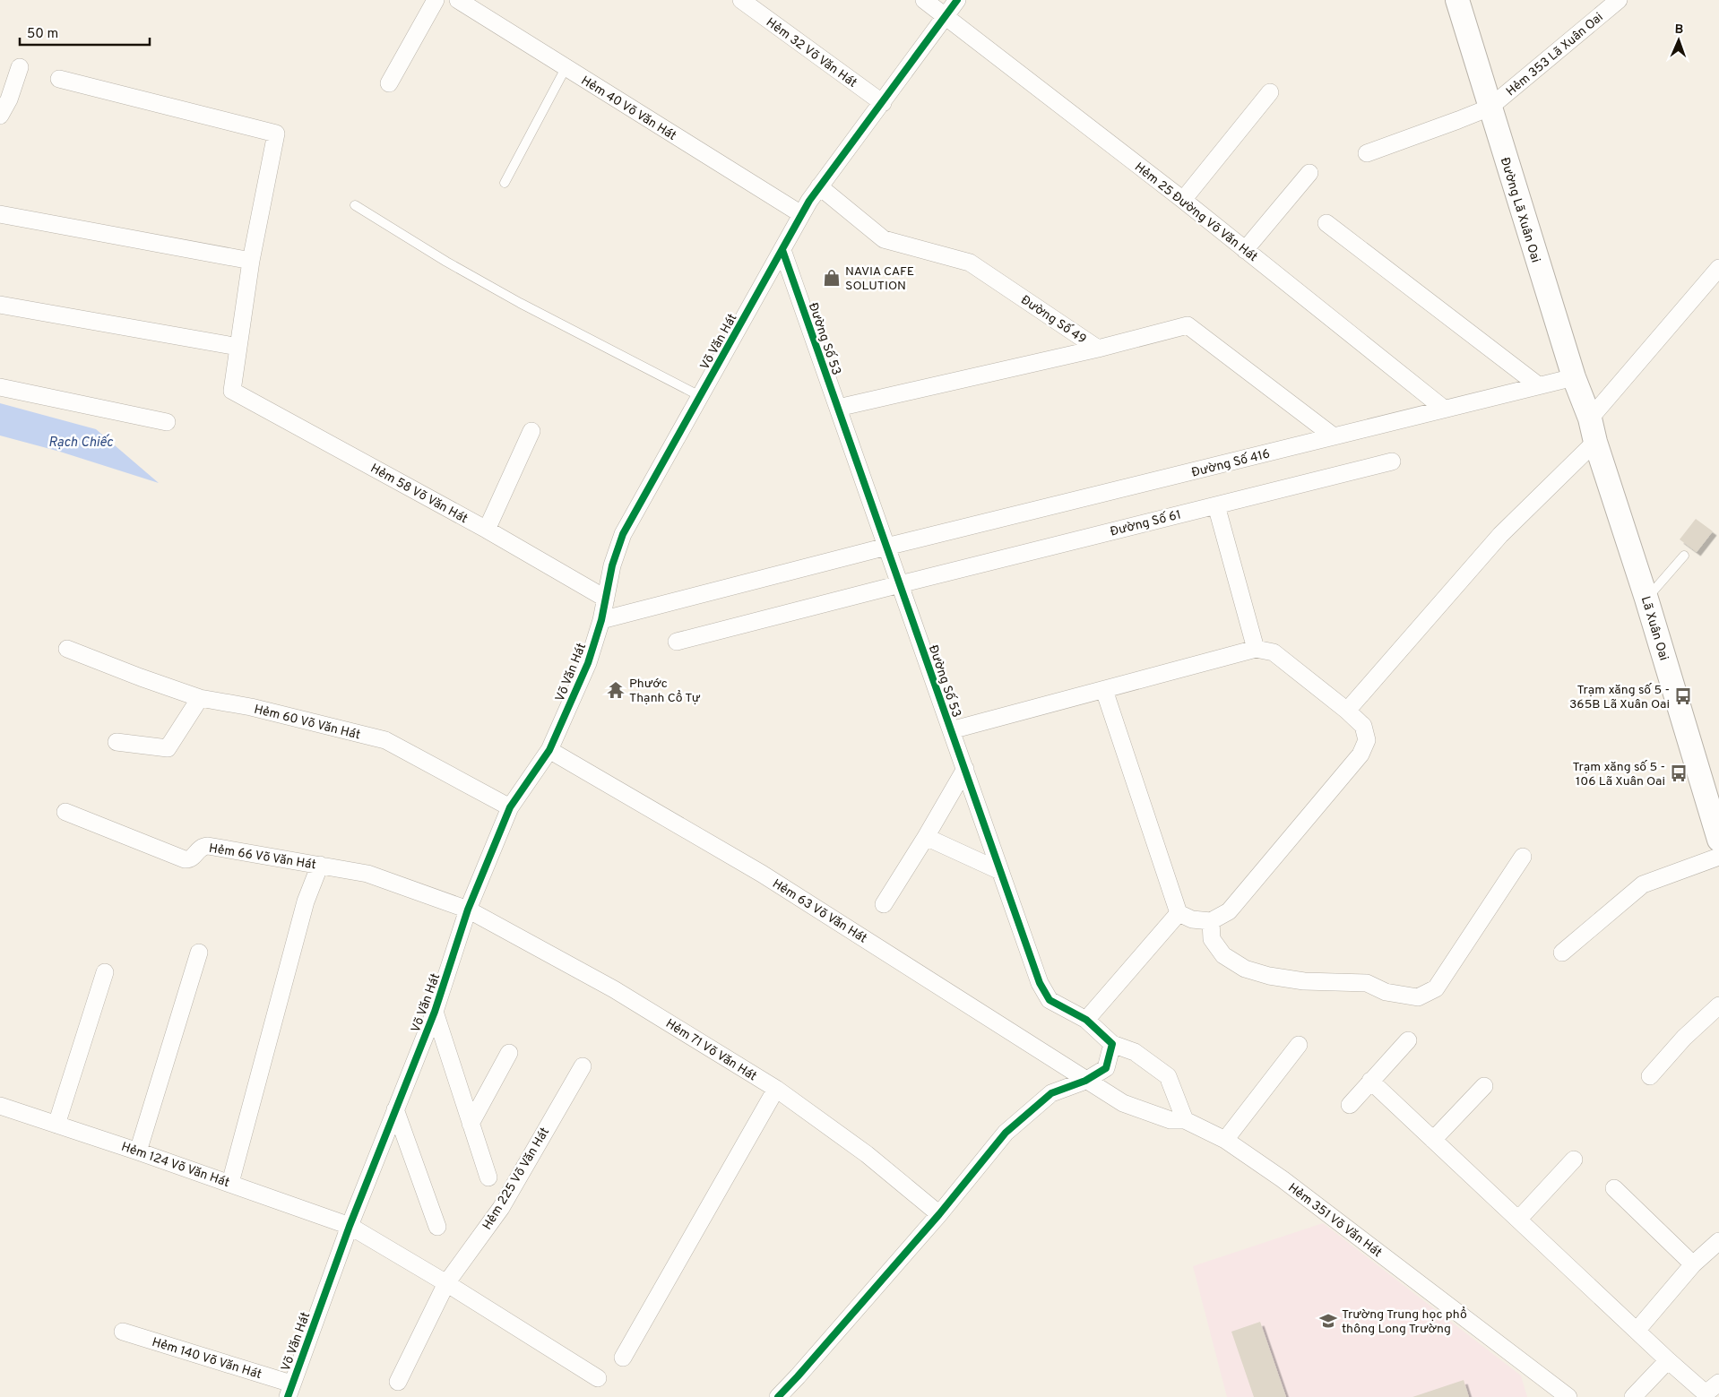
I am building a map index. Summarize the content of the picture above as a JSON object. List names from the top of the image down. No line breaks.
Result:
{"streets":{"main road":["Đường Lã Xuân Oai","Lã Xuân Oai"],"street":["Hẻm 32 Võ Văn Hát","Hẻm 353 Lã Xuân Oai","Hẻm 40 Võ Văn Hát","Hẻm 25 Đường Võ Văn Hát","Đường Số 49","Đường Số 53","Võ Văn Hát","Đường Số 416","Hẻm 58 Võ Văn Hát","Đường Số 61","Hẻm 60 Võ Văn Hát","Hẻm 66 Võ Văn Hát","Hẻm 63 Võ Văn Hát","Hẻm 71 Võ Văn Hát","Hẻm 124 Võ Văn Hát","Hẻm 225 Võ Văn Hát","Hẻm 351 Võ Văn Hát","Hẻm 140 Võ Văn Hát"]},"crossings":[["Hẻm 32 Võ Văn Hát","Võ Văn Hát"],["Hẻm 353 Lã Xuân Oai","Đường Lã Xuân Oai"],["Hẻm 40 Võ Văn Hát","Võ Văn Hát"],["Đường Lã Xuân Oai","Đường Số 416"],["Đường Lã Xuân Oai","Lã Xuân Oai"],["Hẻm 25 Đường Võ Văn Hát","Võ Văn Hát"],["Hẻm 25 Đường Võ Văn Hát","Đường Số 416"],["Đường Số 49","Võ Văn Hát"],["Đường Số 49","Đường Số 416"],["Đường Số 53","Võ Văn Hát"],["Đường Số 53","Đường Số 416"],["Đường Số 53","Đường Số 61"],["Võ Văn Hát","Đường Số 416"],["Võ Văn Hát","Hẻm 58 Võ Văn Hát"],["Võ Văn Hát","Hẻm 60 Võ Văn Hát"],["Võ Văn Hát","Hẻm 66 Võ Văn Hát"],["Võ Văn Hát","Hẻm 63 Võ Văn Hát"],["Võ Văn Hát","Hẻm 71 Võ Văn Hát"],["Võ Văn Hát","Hẻm 124 Võ Văn Hát"],["Võ Văn Hát","Hẻm 140 Võ Văn Hát"],["Hẻm 66 Võ Văn Hát","Hẻm 71 Võ Văn Hát"],["Hẻm 63 Võ Văn Hát","Hẻm 351 Võ Văn Hát"]],"water":["Rạch Chiếc"],"places":{"shop":["NAVIA CAFE SOLUTION"],"temple":["Phước Thạnh Cổ Tự"],"bus stop":["Trạm xăng số 5 - 365B Lã Xuân Oai","Trạm xăng số 5 - 106 Lã Xuân Oai"],"school or university":["Trường Trung học phổ thông Long Trường"]},"scale_bar":"50 m","north":"top"}
